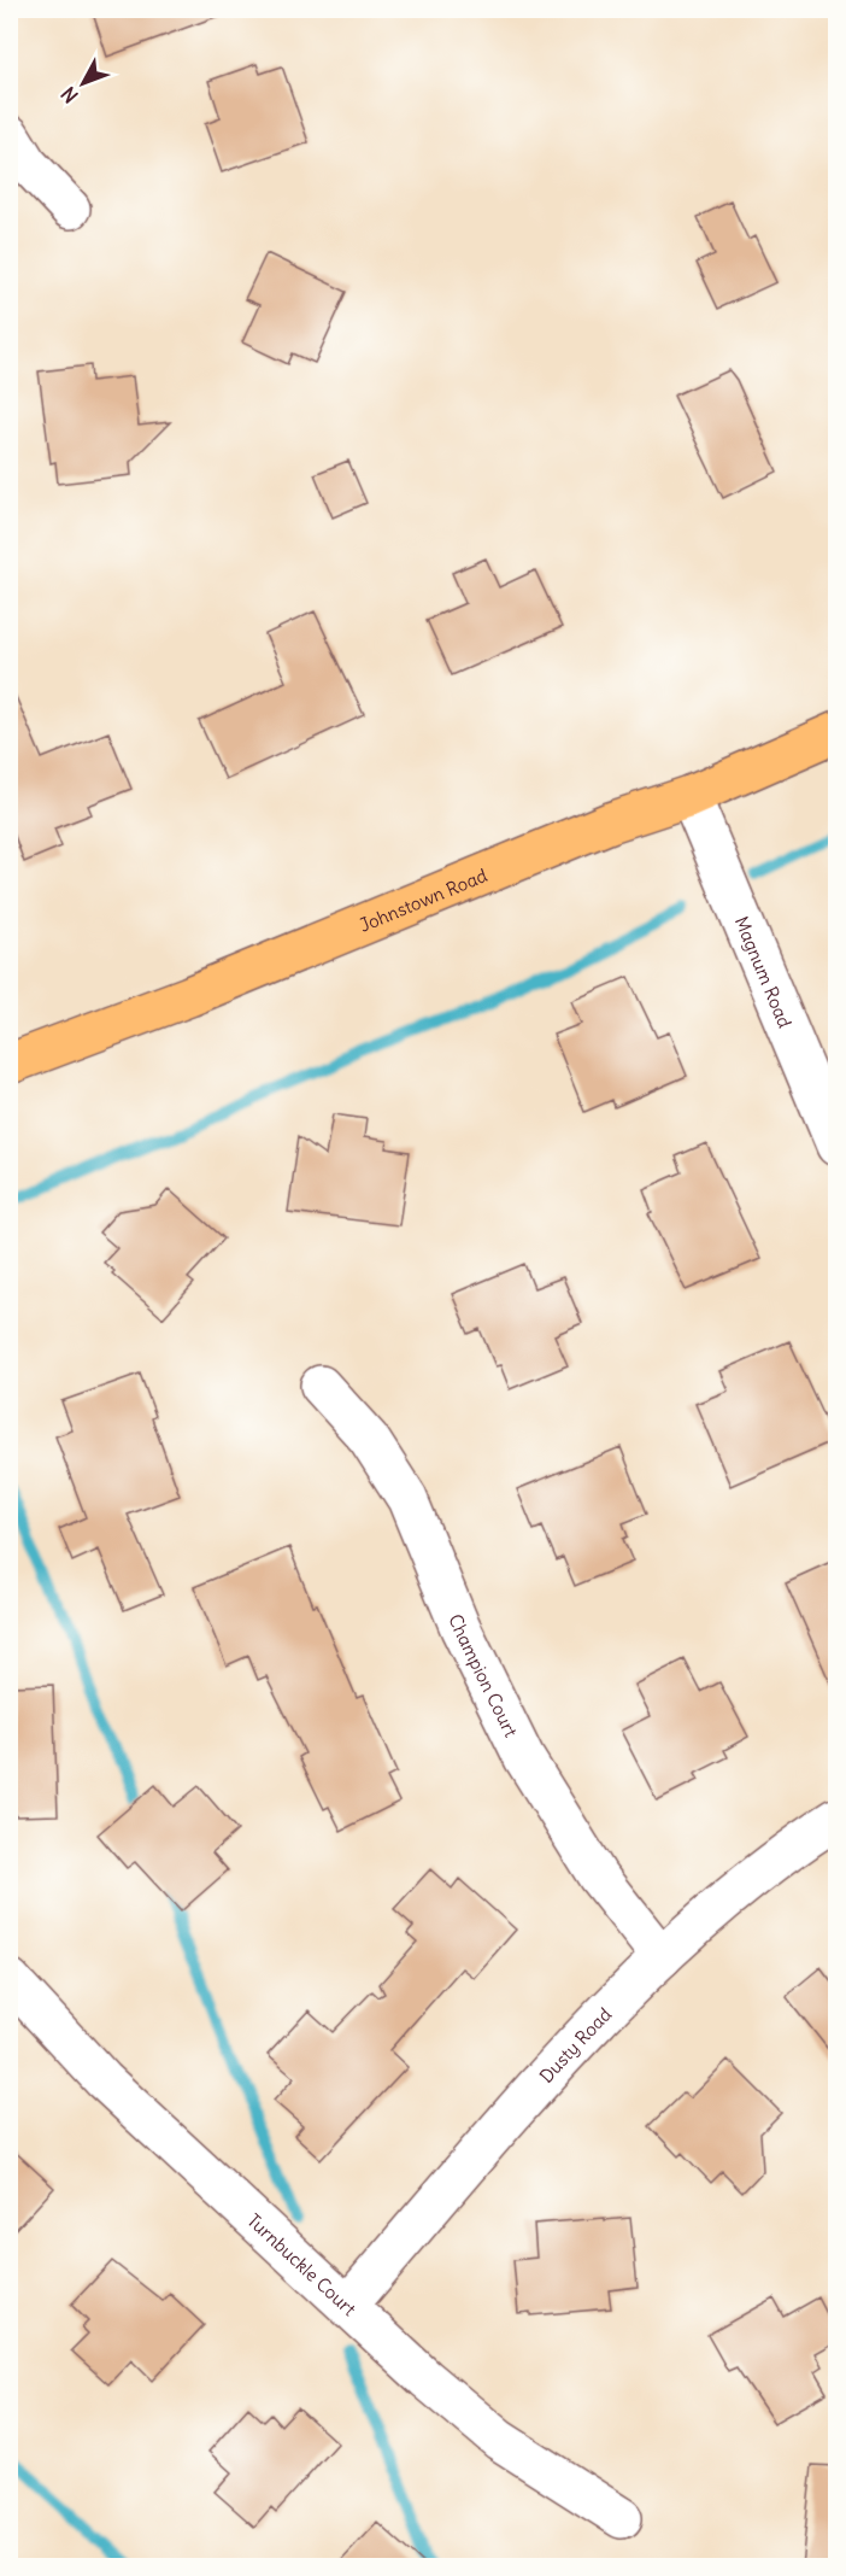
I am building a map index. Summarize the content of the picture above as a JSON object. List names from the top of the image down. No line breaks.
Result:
{"streets":{"main road":["Johnstown Road"],"street":["Magnum Road","Champion Court","Dusty Road","Turnbuckle Court"]},"crossings":[["Johnstown Road","Magnum Road"],["Champion Court","Dusty Road"],["Dusty Road","Turnbuckle Court"]],"north":"bottom left"}
